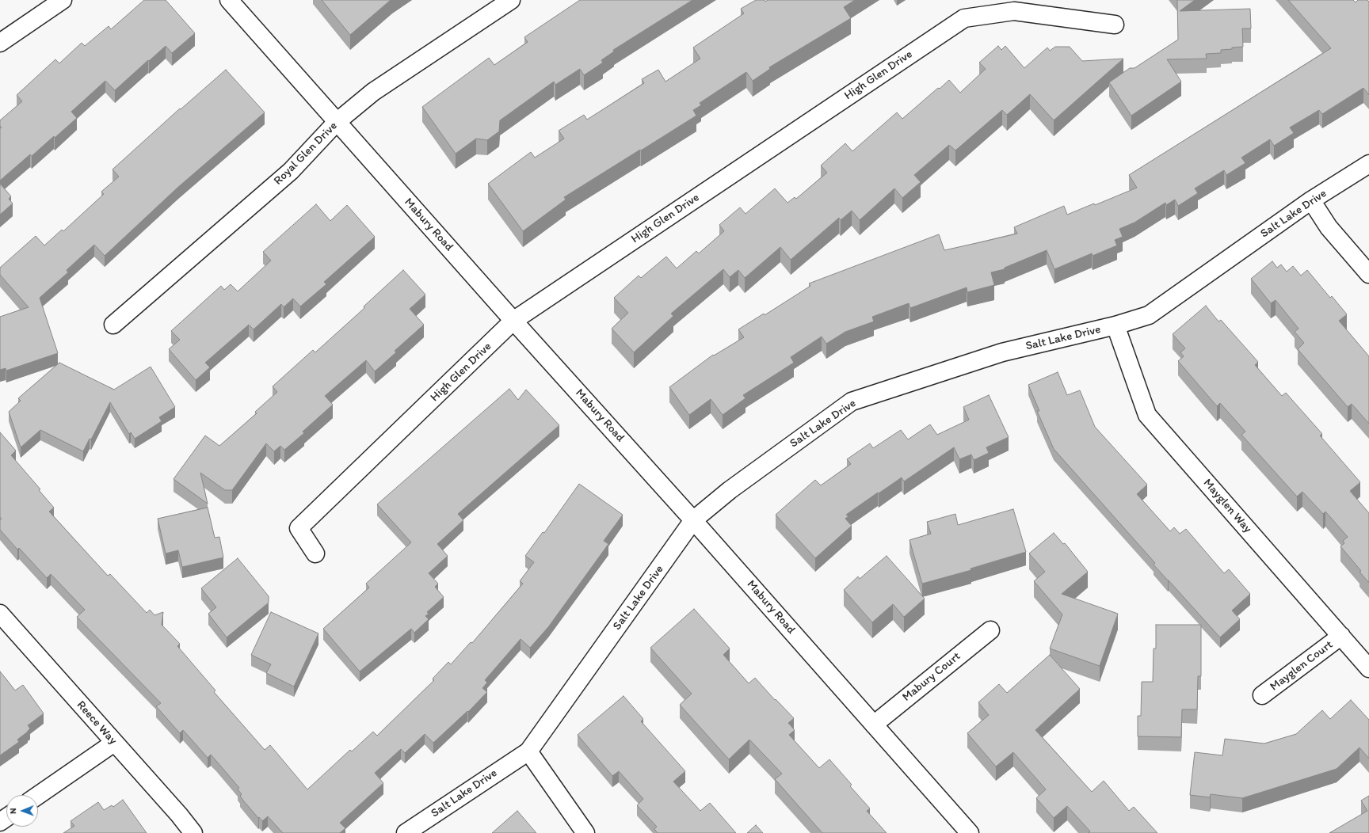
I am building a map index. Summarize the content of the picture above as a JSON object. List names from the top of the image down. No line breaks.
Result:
{"streets":{"street":["High Glen Drive","Royal Glen Drive","Salt Lake Drive","Mabury Road","Mayglen Way","Mayglen Court","Mabury Court","Reece Way"]},"crossings":[["High Glen Drive","Mabury Road"],["Royal Glen Drive","Mabury Road"],["Salt Lake Drive","Mabury Road"],["Salt Lake Drive","Mayglen Way"],["Mabury Road","Mabury Court"],["Mayglen Way","Mayglen Court"]],"north":"left"}
